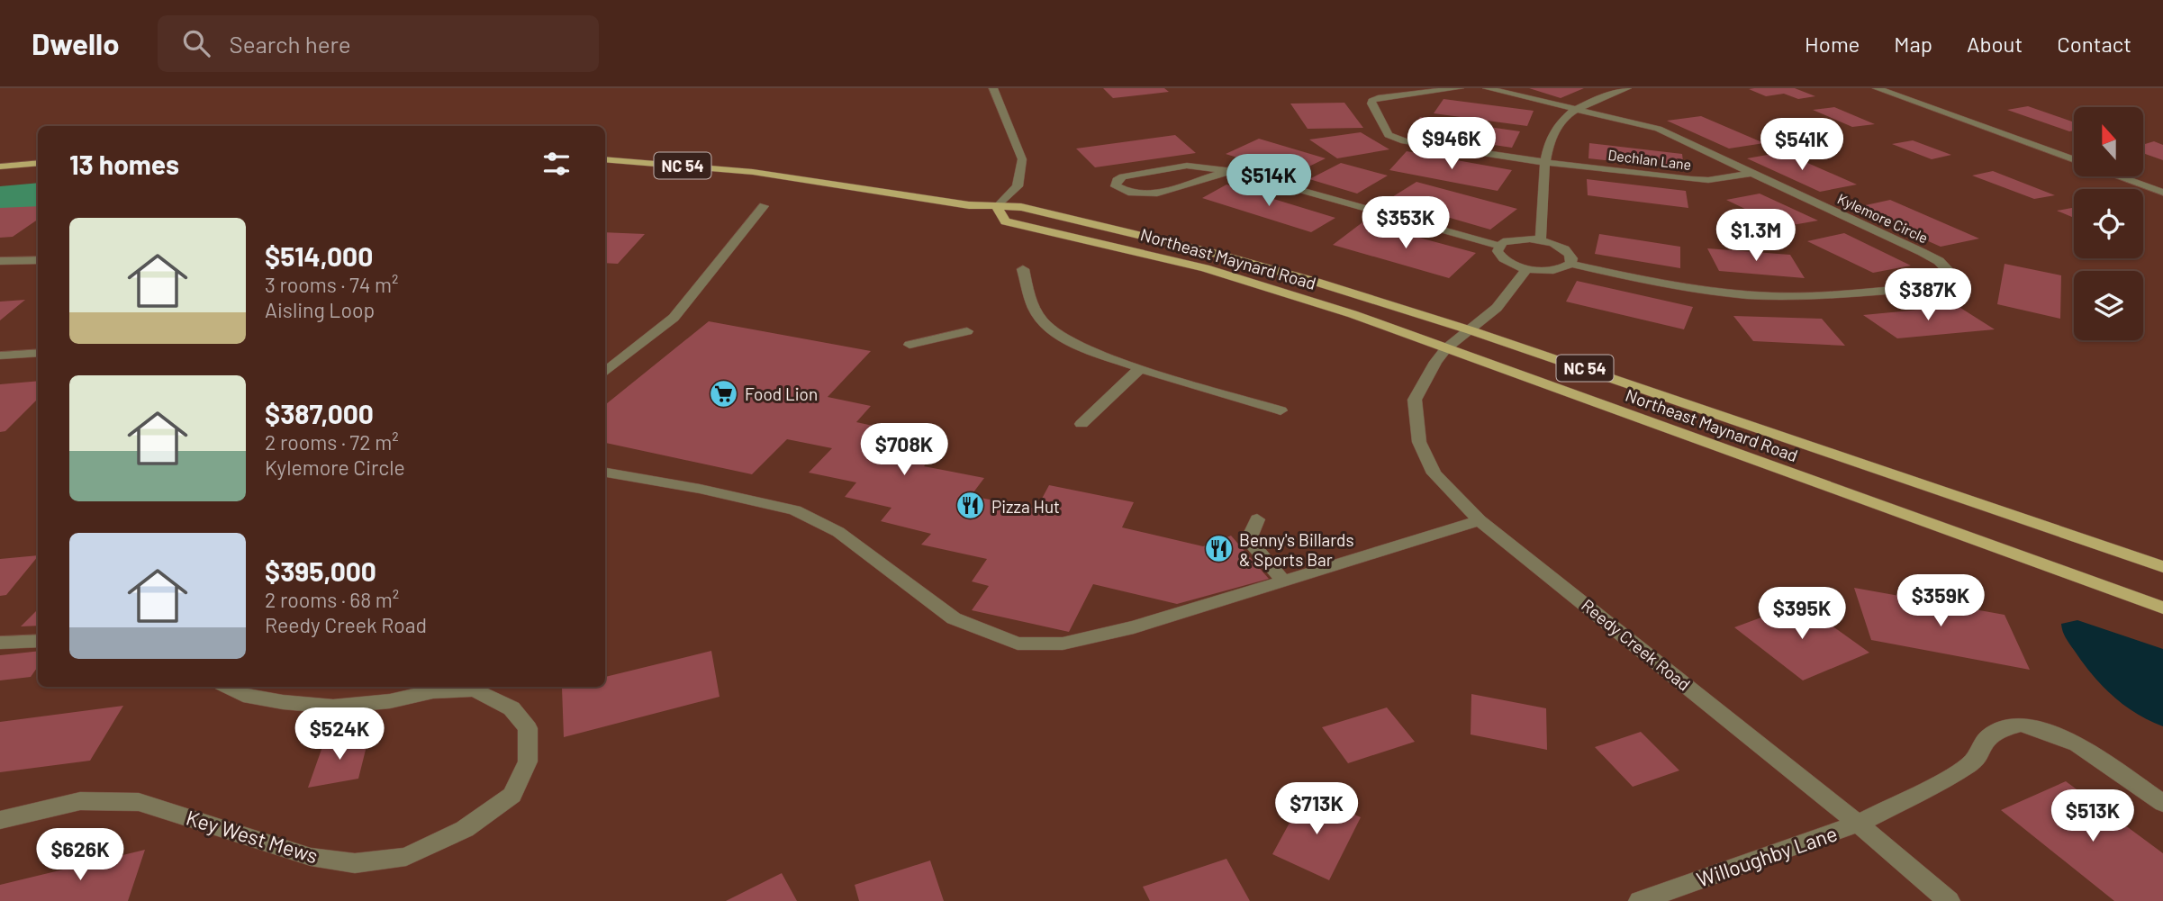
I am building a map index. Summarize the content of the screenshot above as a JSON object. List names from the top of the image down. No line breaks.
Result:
{"streets":{"main road":["NC 54","Northeast Maynard Road"],"street":["Dechlan Lane","Kylemore Circle","Reedy Creek Road","Key West Mews","Willoughby Lane"]},"crossings":[["Dechlan Lane","Kylemore Circle"],["Northeast Maynard Road","Reedy Creek Road"],["Reedy Creek Road","Willoughby Lane"]],"places":{"supermarket":["Food Lion"],"restaurant":["Pizza Hut","Benny's Billards & Sports Bar"]},"north":"top","page":{"header":"Dwello","search":"Search here","nav":["Home","Map","About","Contact"],"price":["$946K","$541K","$514K","$353K","$1.3M","$387K","$708K","$359K","$395K","$524K","$713K","$513K","$626K"],"heading":"13 homes","list":[{"name":"$514,000","note":"3 rooms · 74 m² · Aisling Loop"},{"name":"$387,000","note":"2 rooms · 72 m² · Kylemore Circle"},{"name":"$395,000","note":"2 rooms · 68 m² · Reedy Creek Road"}]}}
